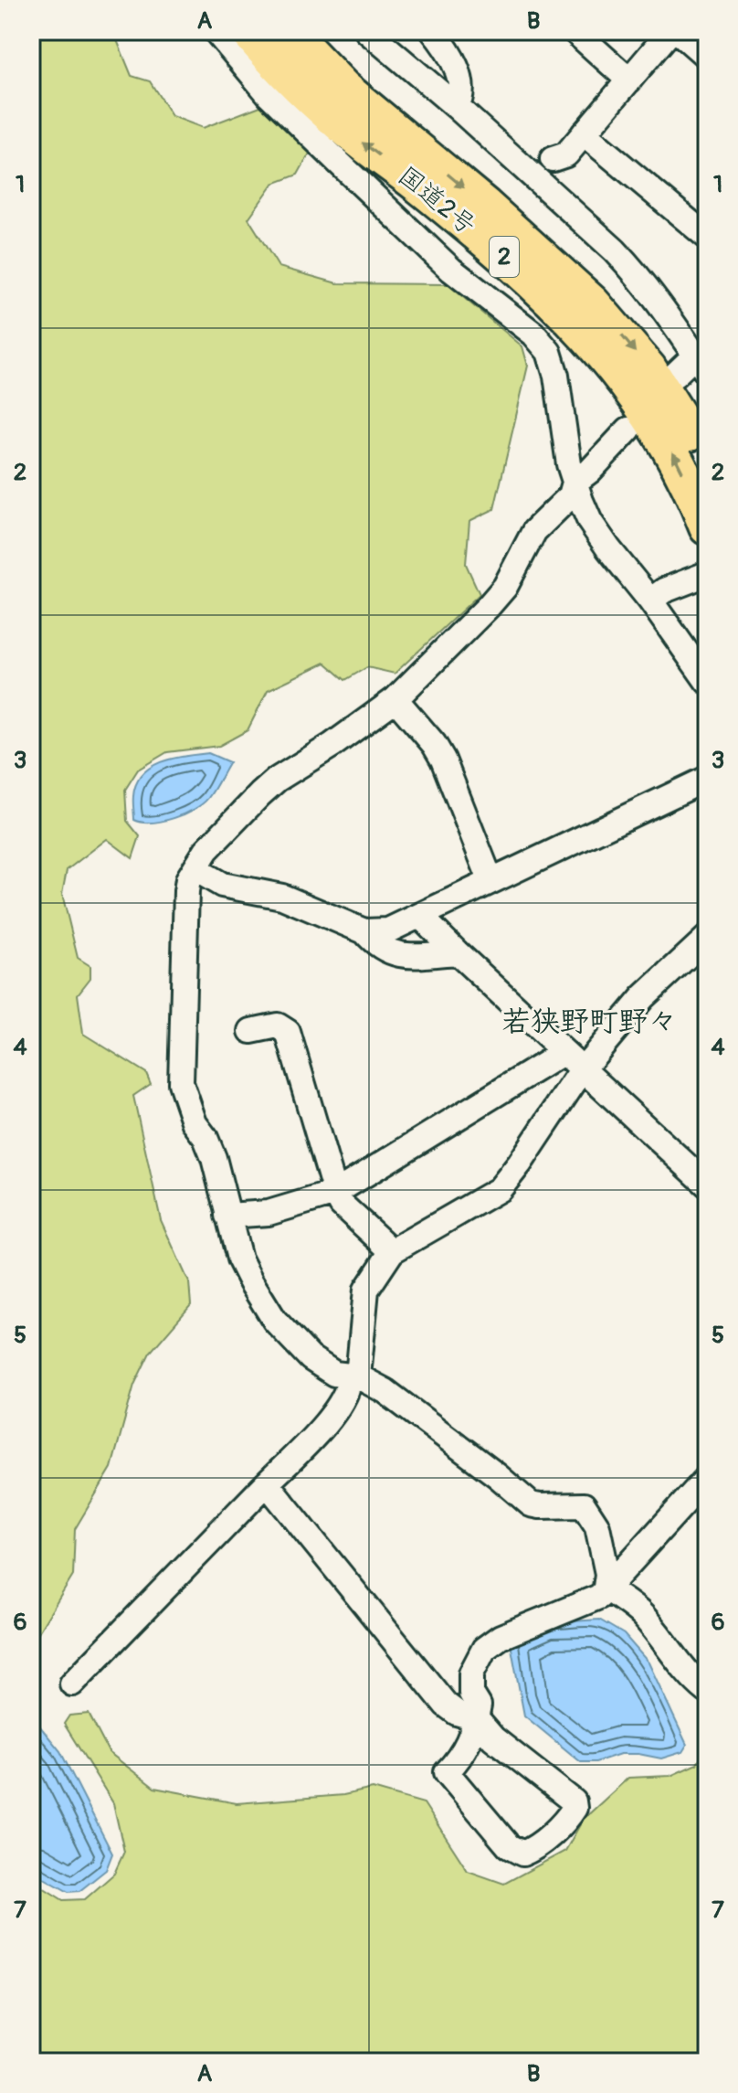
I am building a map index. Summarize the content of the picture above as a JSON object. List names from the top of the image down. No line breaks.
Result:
{"streets":{"highway":["国道2号","2"]},"districts":["若狭野町野々"],"grid":{"columns":["A","B"],"rows":["1","2","3","4","5","6","7"]}}
